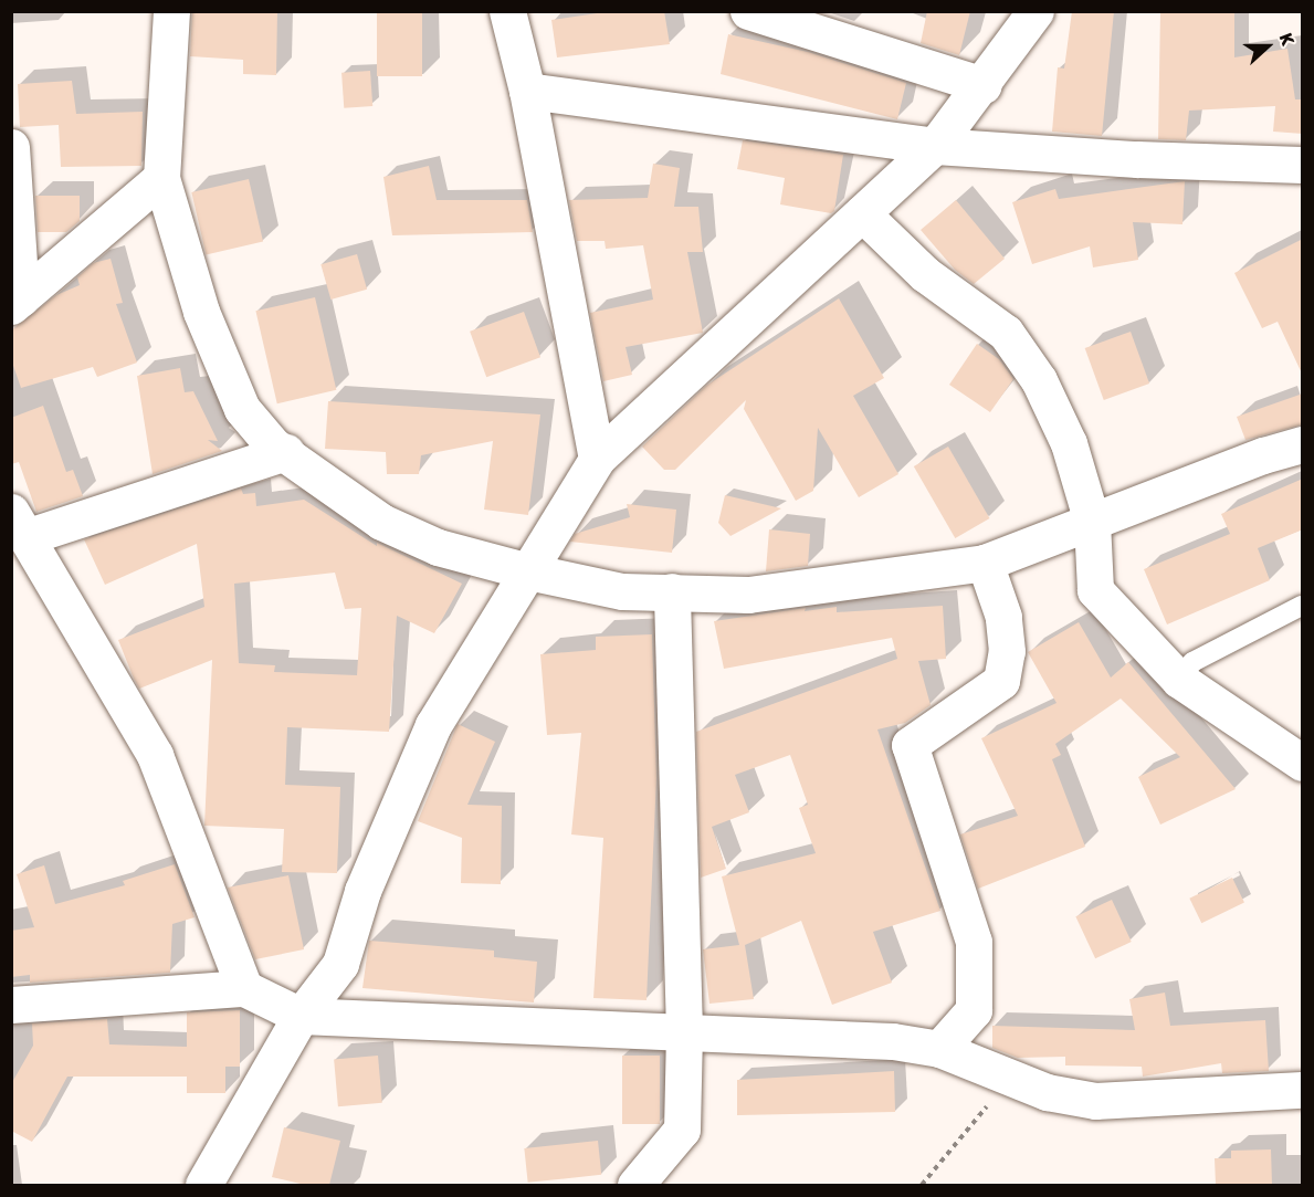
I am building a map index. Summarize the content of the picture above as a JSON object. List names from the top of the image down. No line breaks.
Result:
{"north":"right"}
